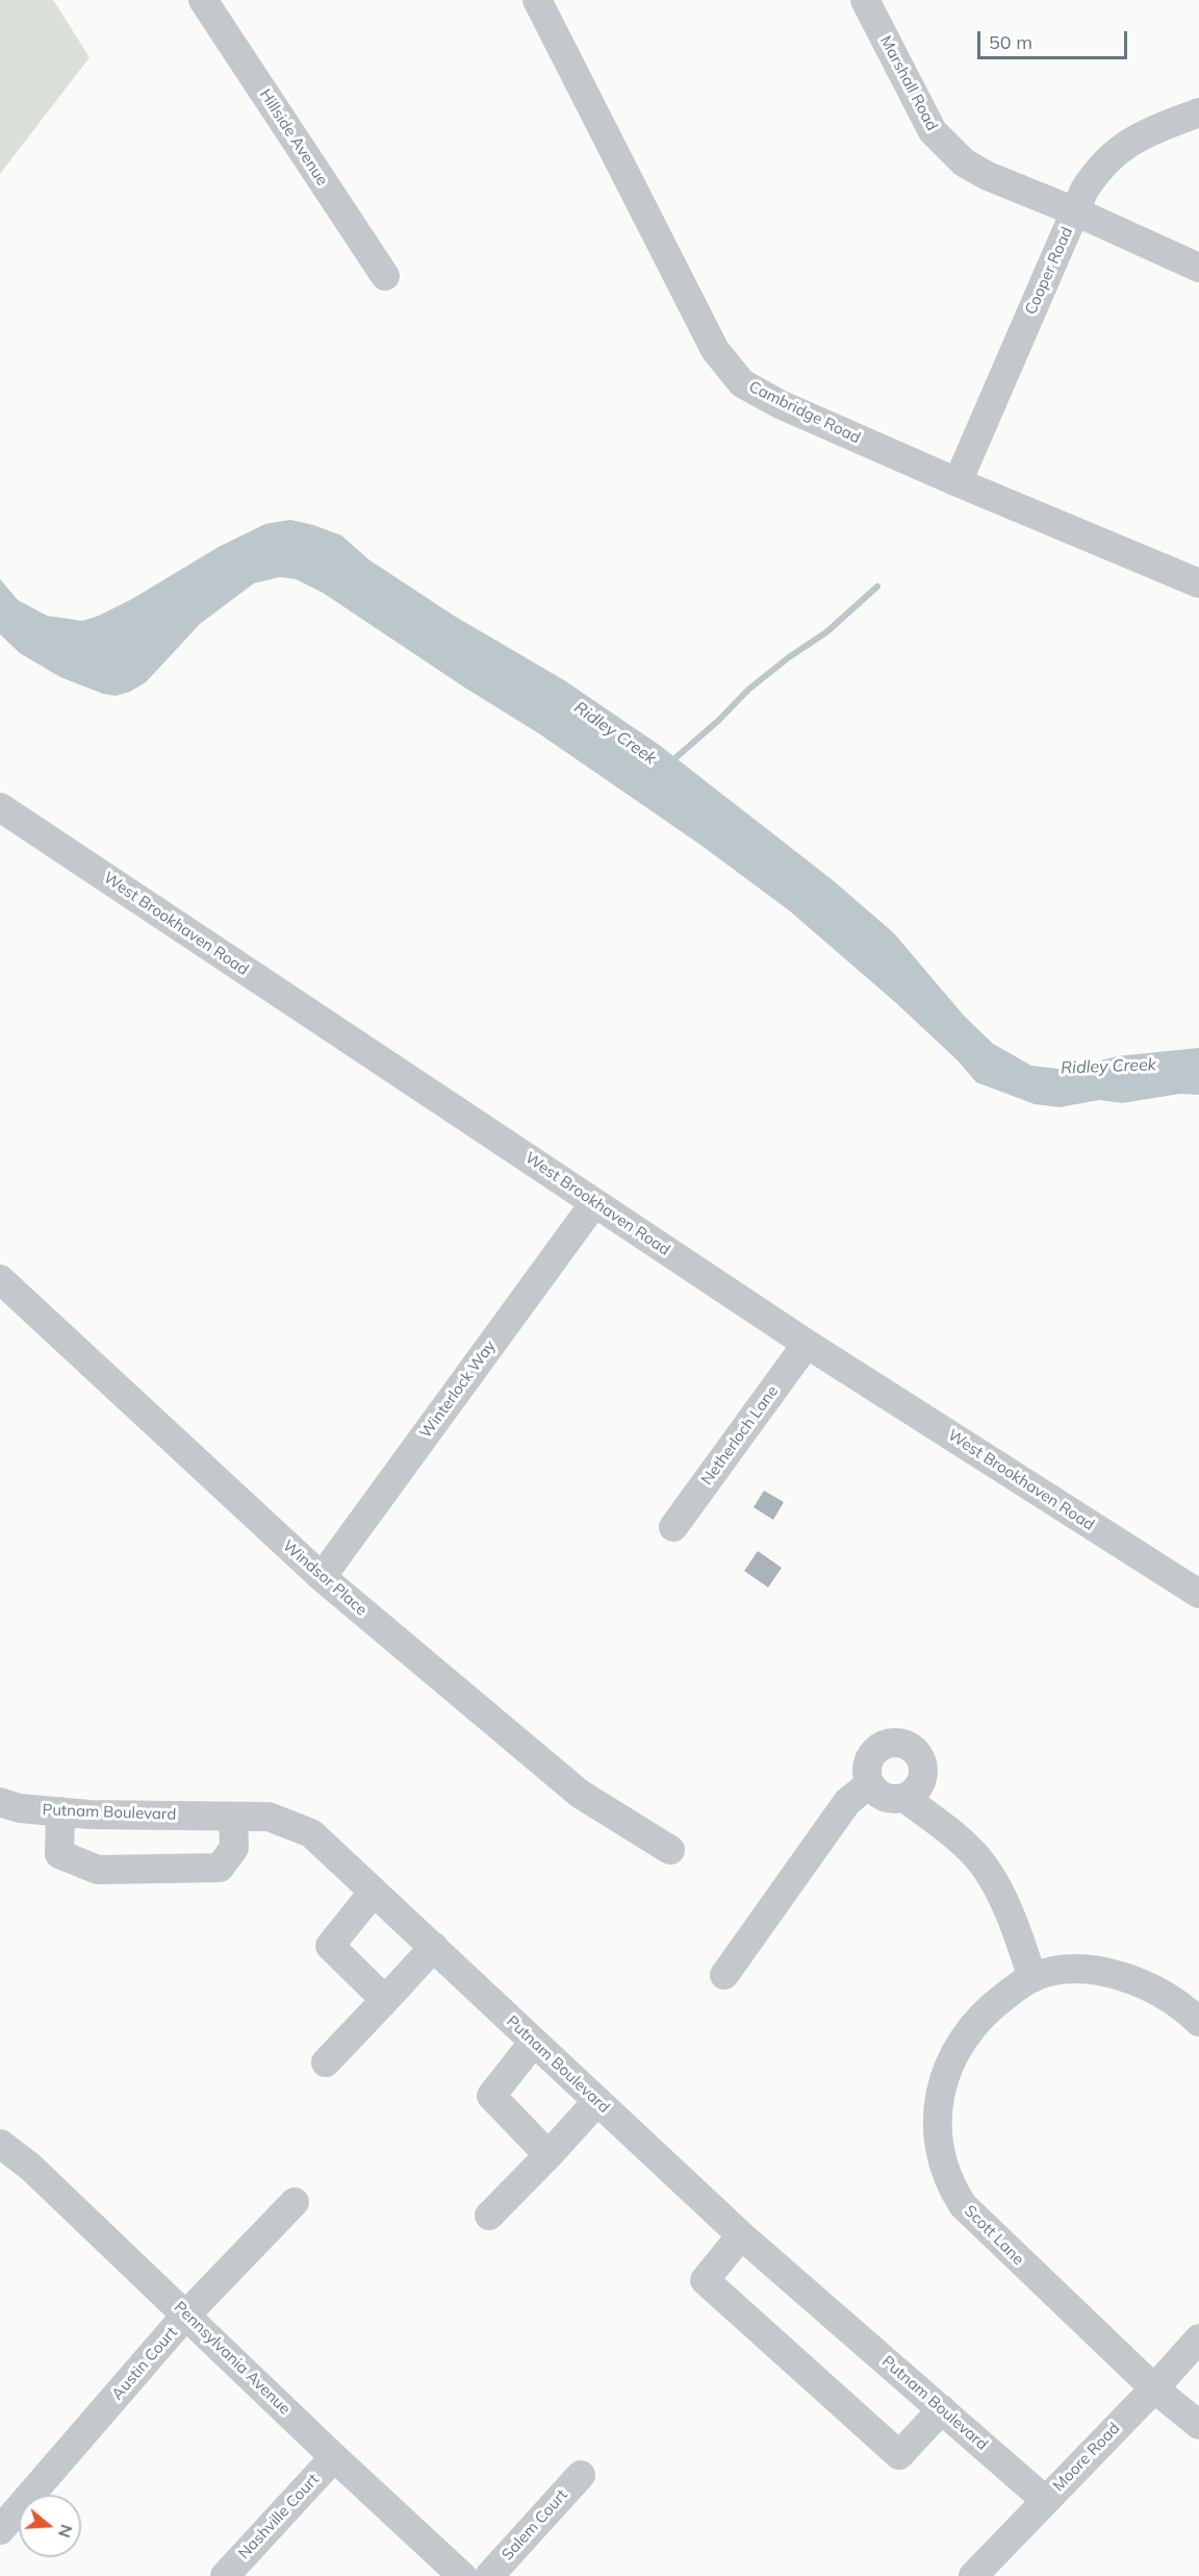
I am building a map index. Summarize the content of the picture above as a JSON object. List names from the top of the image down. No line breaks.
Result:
{"streets":{"street":["Marshall Road","Hillside Avenue","Cooper Road","Cambridge Road","West Brookhaven Road","Winterlock Way","Netherloch Lane","Windsor Place","Putnam Boulevard","Scott Lane","Pennsylvania Avenue","Austin Court","Moore Road","Nashville Court","Salem Court"]},"crossings":[["Marshall Road","Cooper Road"],["Cooper Road","Cambridge Road"],["West Brookhaven Road","Winterlock Way"],["West Brookhaven Road","Netherloch Lane"],["Winterlock Way","Windsor Place"],["Putnam Boulevard","Moore Road"],["Scott Lane","Moore Road"],["Pennsylvania Avenue","Austin Court"],["Pennsylvania Avenue","Nashville Court"]],"water":["Ridley Creek"],"scale_bar":"50 m","north":"right"}
